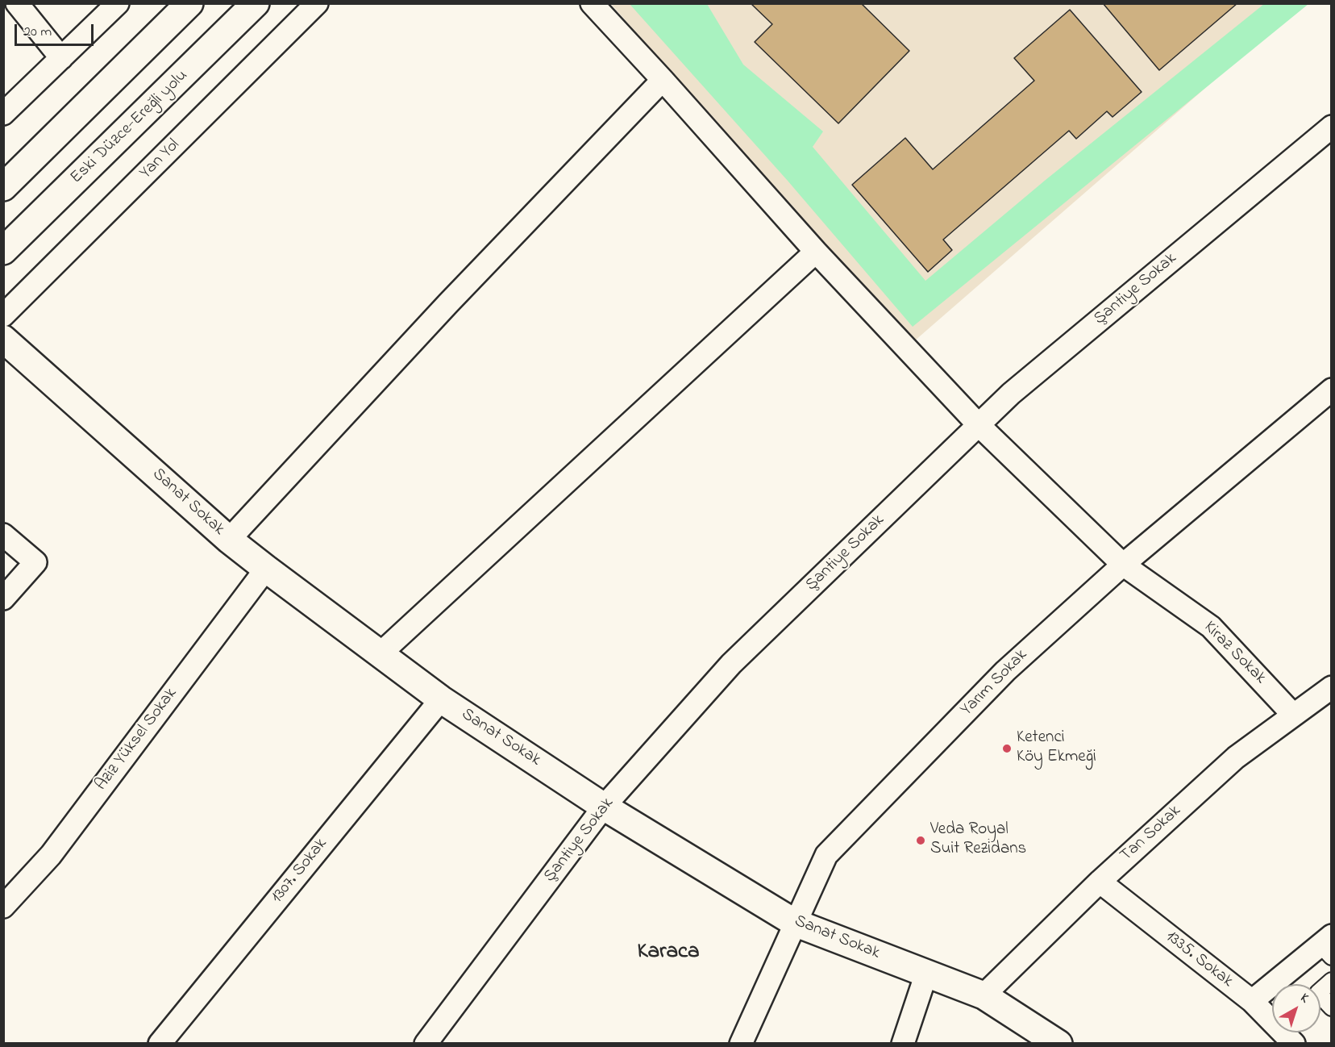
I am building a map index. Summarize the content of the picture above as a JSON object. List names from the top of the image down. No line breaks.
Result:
{"streets":{"street":["Eski Düzce-Ereğli yolu","Yan Yol","Şantiye Sokak","Sanat Sokak","Kiraz Sokak","Yarım Sokak","Aziz Yüksel Sokak","Tan Sokak","1307. Sokak","1335. Sokak"]},"crossings":[["Şantiye Sokak","Sanat Sokak"],["Şantiye Sokak","Kiraz Sokak"],["Sanat Sokak","Yarım Sokak"],["Sanat Sokak","Aziz Yüksel Sokak"],["Sanat Sokak","Tan Sokak"],["Sanat Sokak","1307. Sokak"],["Kiraz Sokak","Yarım Sokak"],["Kiraz Sokak","Tan Sokak"],["Tan Sokak","1335. Sokak"]],"districts":["Karaca"],"places":["Ketenci Köy Ekmeği","Veda Royal Suit Rezidans"],"scale_bar":"20 m","north":"top right"}
